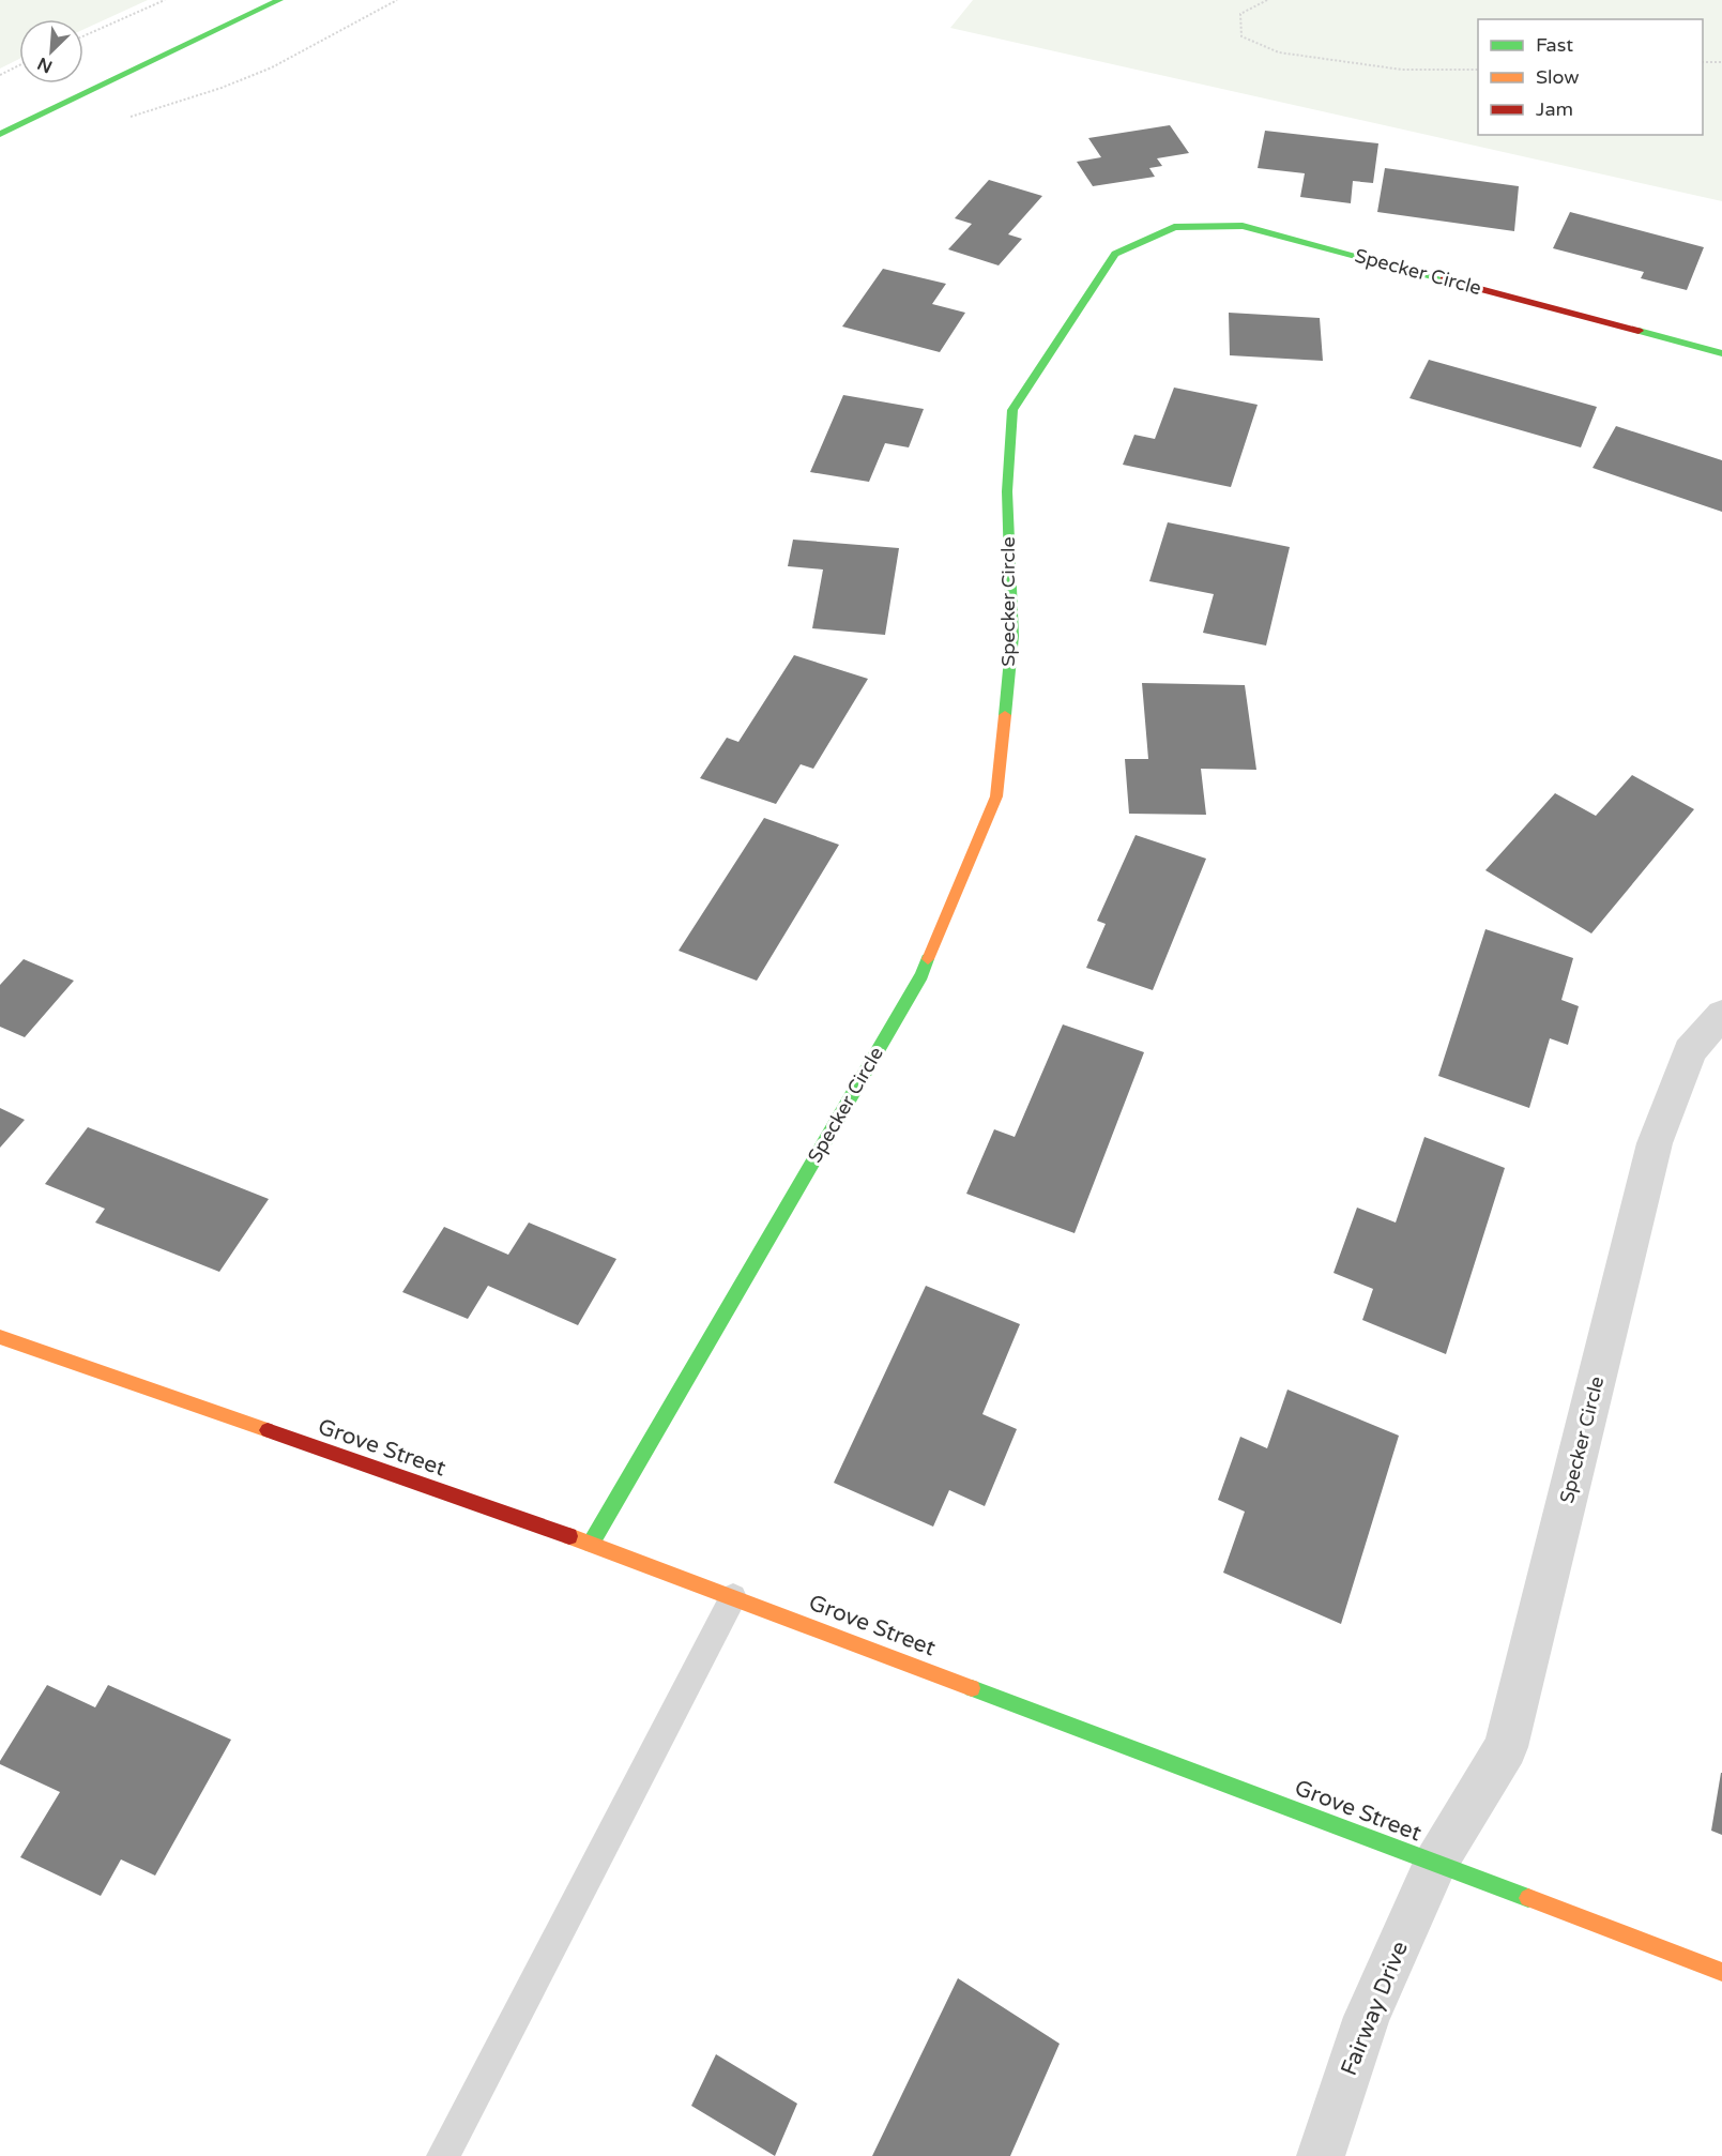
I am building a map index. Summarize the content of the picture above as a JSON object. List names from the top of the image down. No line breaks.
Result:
{"streets":{"street":["Specker Circle","Grove Street","Fairway Drive"]},"crossings":[["Specker Circle","Grove Street"],["Specker Circle","Fairway Drive"],["Grove Street","Fairway Drive"]],"legend":["Fast","Slow","Jam"],"north":"bottom left"}
